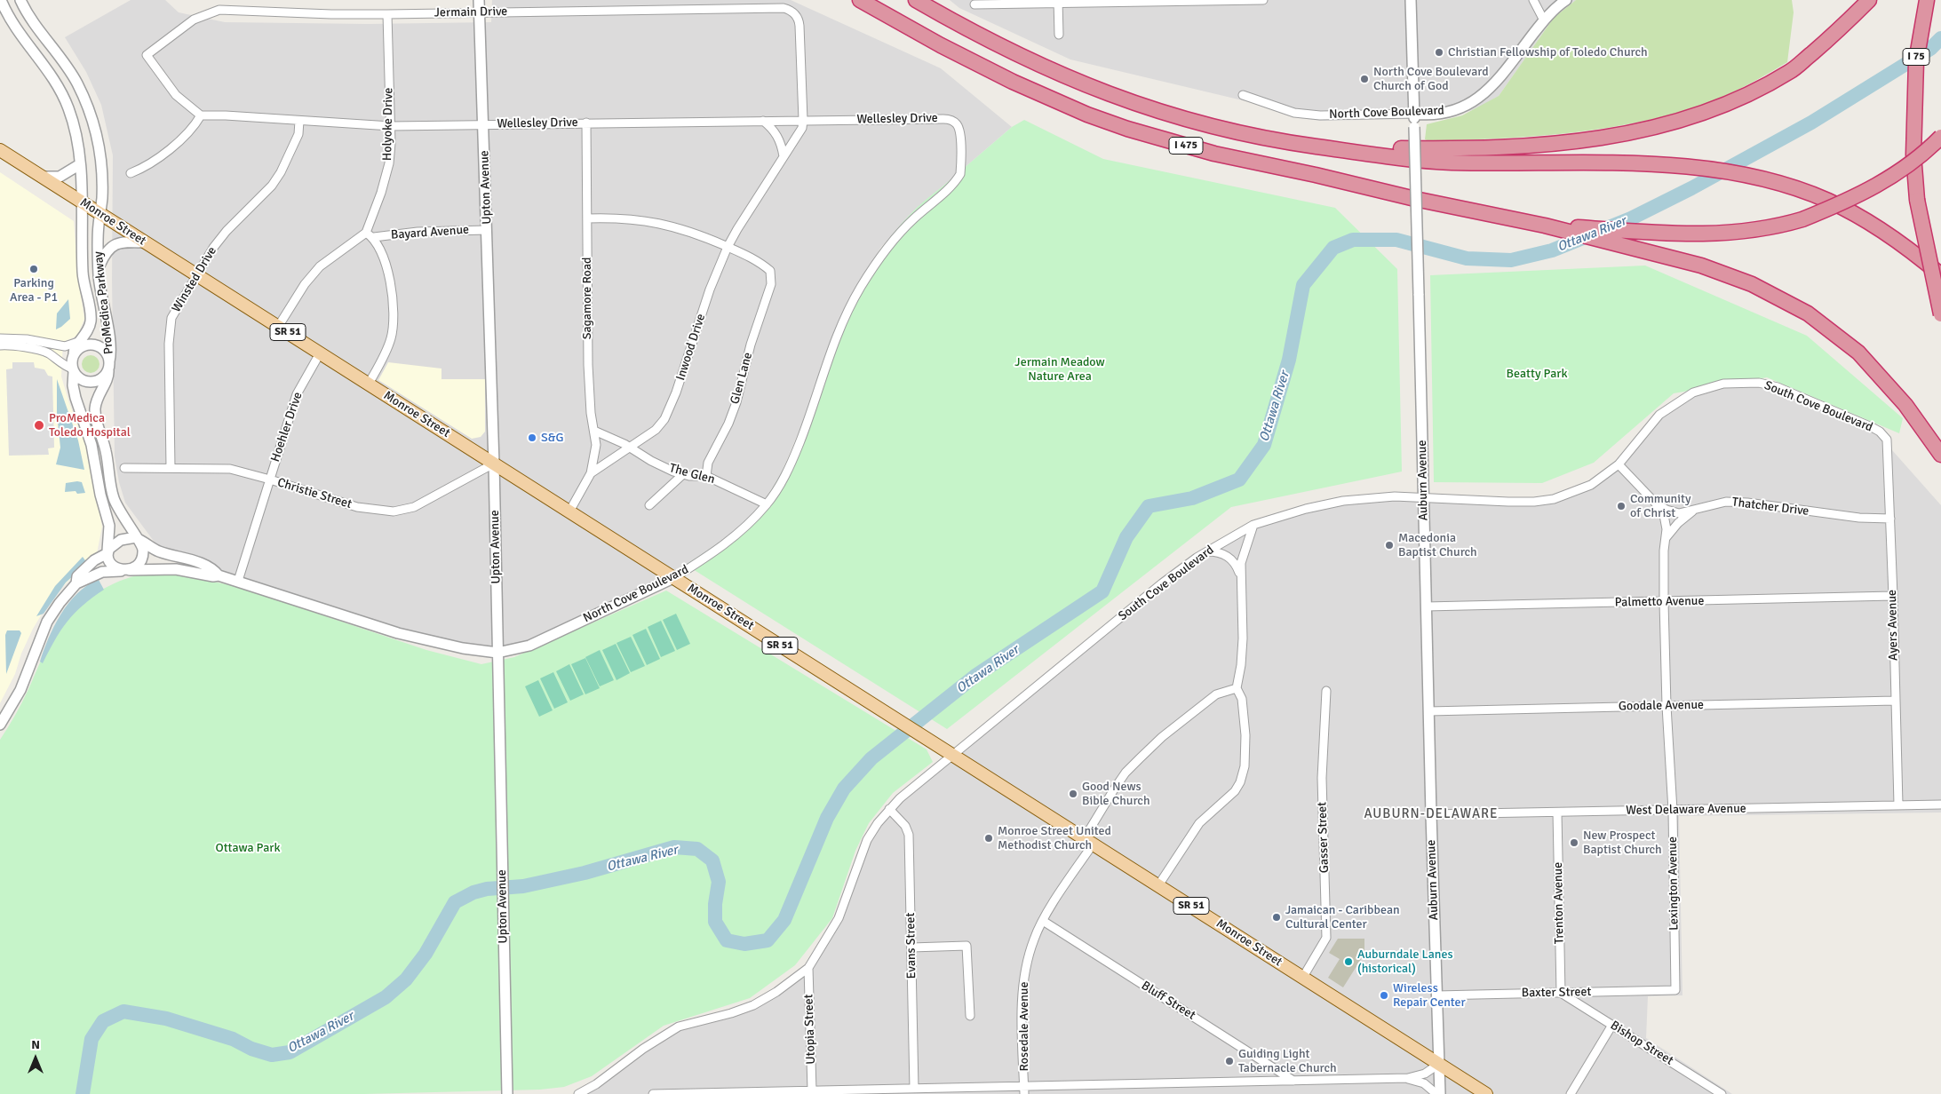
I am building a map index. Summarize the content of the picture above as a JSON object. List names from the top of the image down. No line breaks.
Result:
{"streets":{"highway":["I 75","I 475"],"main road":["Monroe Street","SR 51"],"street":["Jermain Drive","North Cove Boulevard","Wellesley Drive","Holyoke Drive","Upton Avenue","Bayard Avenue","Winsted Drive","Sagamore Road","ProMedica Parkway","Inwood Drive","Glen Lane","South Cove Boulevard","Hoehler Drive","The Glen","Auburn Avenue","Christie Street","Thatcher Drive","Palmetto Avenue","Ayers Avenue","Goodale Avenue","West Delaware Avenue","Gasser Street","Lexington Avenue","Trenton Avenue","Evans Street","Baxter Street","Bluff Street","Rosedale Avenue","Utopia Street","Bishop Street"]},"crossings":[["Jermain Drive","Wellesley Drive"],["Jermain Drive","Holyoke Drive"],["Jermain Drive","Upton Avenue"],["Jermain Drive","Inwood Drive"],["North Cove Boulevard","Wellesley Drive"],["North Cove Boulevard","Upton Avenue"],["North Cove Boulevard","Monroe Street"],["North Cove Boulevard","ProMedica Parkway"],["North Cove Boulevard","Hoehler Drive"],["North Cove Boulevard","The Glen"],["North Cove Boulevard","Auburn Avenue"],["Wellesley Drive","Holyoke Drive"],["Wellesley Drive","Upton Avenue"],["Wellesley Drive","Winsted Drive"],["Wellesley Drive","Sagamore Road"],["Wellesley Drive","Inwood Drive"],["Upton Avenue","Monroe Street"],["Upton Avenue","Bayard Avenue"],["Upton Avenue","Christie Street"],["Monroe Street","Winsted Drive"],["Monroe Street","ProMedica Parkway"],["Monroe Street","Inwood Drive"],["Monroe Street","South Cove Boulevard"],["Monroe Street","Hoehler Drive"],["Monroe Street","Auburn Avenue"],["Monroe Street","Christie Street"],["Monroe Street","Gasser Street"],["Monroe Street","Rosedale Avenue"],["Winsted Drive","Christie Street"],["Sagamore Road","Inwood Drive"],["Sagamore Road","The Glen"],["Inwood Drive","Glen Lane"],["Inwood Drive","The Glen"],["Glen Lane","The Glen"],["South Cove Boulevard","Auburn Avenue"],["South Cove Boulevard","Thatcher Drive"],["South Cove Boulevard","Ayers Avenue"],["South Cove Boulevard","Evans Street"],["South Cove Boulevard","Utopia Street"],["Hoehler Drive","Christie Street"],["Auburn Avenue","Palmetto Avenue"],["Auburn Avenue","Goodale Avenue"],["Auburn Avenue","West Delaware Avenue"],["Auburn Avenue","Baxter Street"],["Thatcher Drive","Ayers Avenue"],["Thatcher Drive","Lexington Avenue"],["Palmetto Avenue","Ayers Avenue"],["Palmetto Avenue","Lexington Avenue"],["Ayers Avenue","Goodale Avenue"],["Ayers Avenue","West Delaware Avenue"],["Goodale Avenue","Lexington Avenue"],["West Delaware Avenue","Lexington Avenue"],["West Delaware Avenue","Trenton Avenue"],["Lexington Avenue","Baxter Street"],["Trenton Avenue","Baxter Street"],["Trenton Avenue","Bishop Street"],["Baxter Street","Bishop Street"],["Bluff Street","Rosedale Avenue"]],"districts":["AUBURN-DELAWARE"],"water":["Ottawa River"],"parks":["Jermain Meadow Nature Area","Beatty Park","Ottawa Park"],"places":["Christian Fellowship of Toledo Church","North Cove Boulevard Church of God","Parking Area - P1","ProMedica Toledo Hospital","S&G","Community of Christ","Macedonia Baptist Church","Good News Bible Church","Monroe Street United Methodist Church","New Prospect Baptist Church","Jamaican - Caribbean Cultural Center","Auburndale Lanes (historical)","Wireless Repair Center","Guiding Light Tabernacle Church"],"north":"top"}
